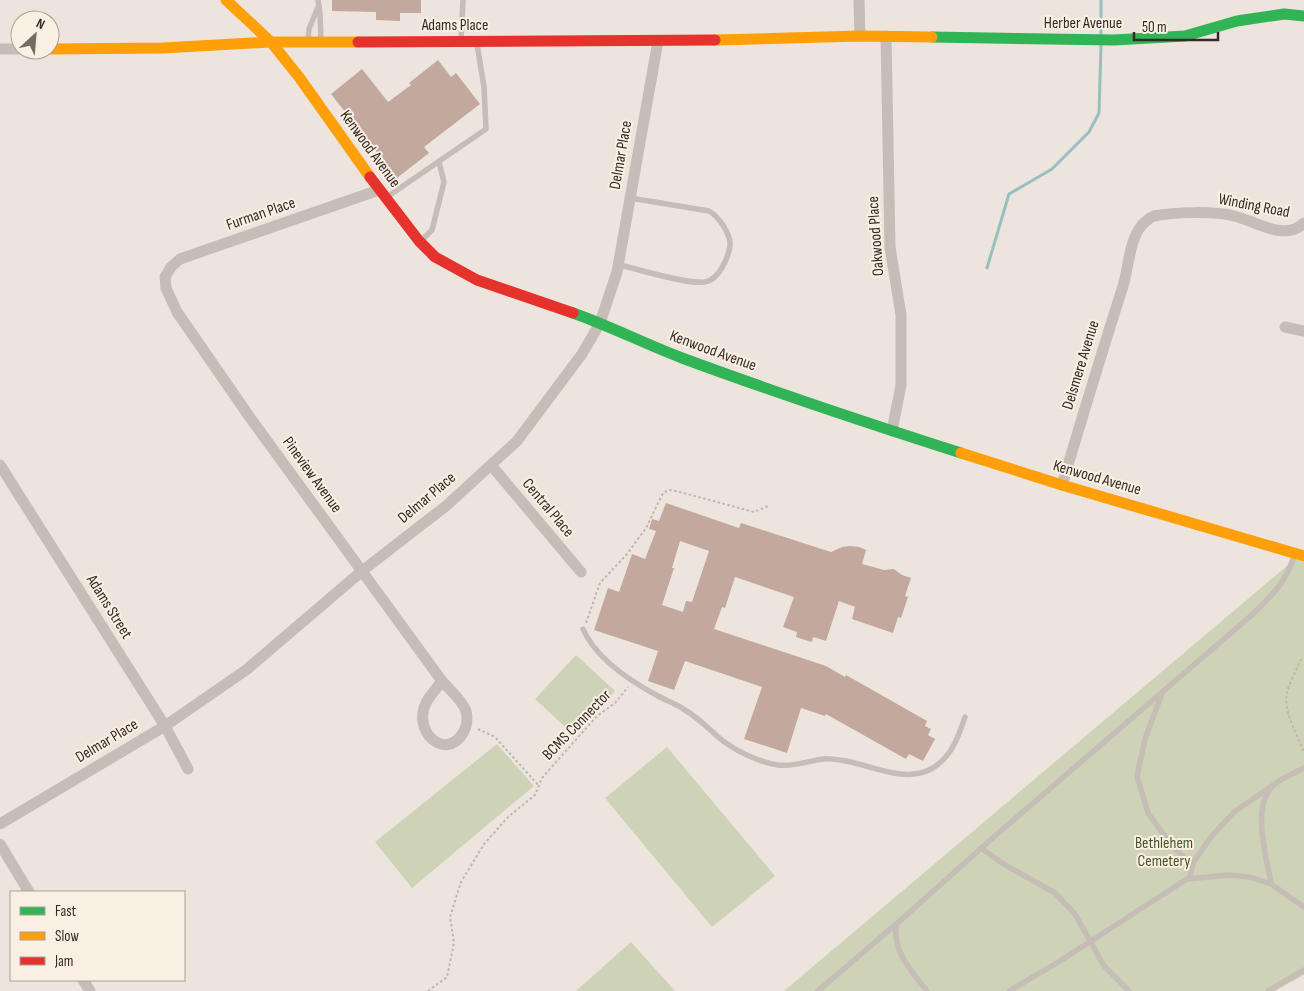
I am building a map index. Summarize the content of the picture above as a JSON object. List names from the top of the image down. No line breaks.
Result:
{"streets":{"street":["Herber Avenue","Adams Place","Kenwood Avenue","Delmar Place","Winding Road","Furman Place","Oakwood Place","Delsmere Avenue","Pineview Avenue","Central Place","Adams Street"],"path":["BCMS Connector"]},"crossings":[["Herber Avenue","Adams Place"],["Herber Avenue","Oakwood Place"],["Adams Place","Kenwood Avenue"],["Adams Place","Delmar Place"],["Kenwood Avenue","Delmar Place"],["Kenwood Avenue","Furman Place"],["Kenwood Avenue","Oakwood Place"],["Kenwood Avenue","Delsmere Avenue"],["Delmar Place","Pineview Avenue"],["Delmar Place","Central Place"],["Delmar Place","Adams Street"],["Winding Road","Delsmere Avenue"],["Furman Place","Pineview Avenue"]],"parks":["Bethlehem Cemetery"],"legend":["Fast","Slow","Jam"],"scale_bar":"50 m","north":"top right"}
